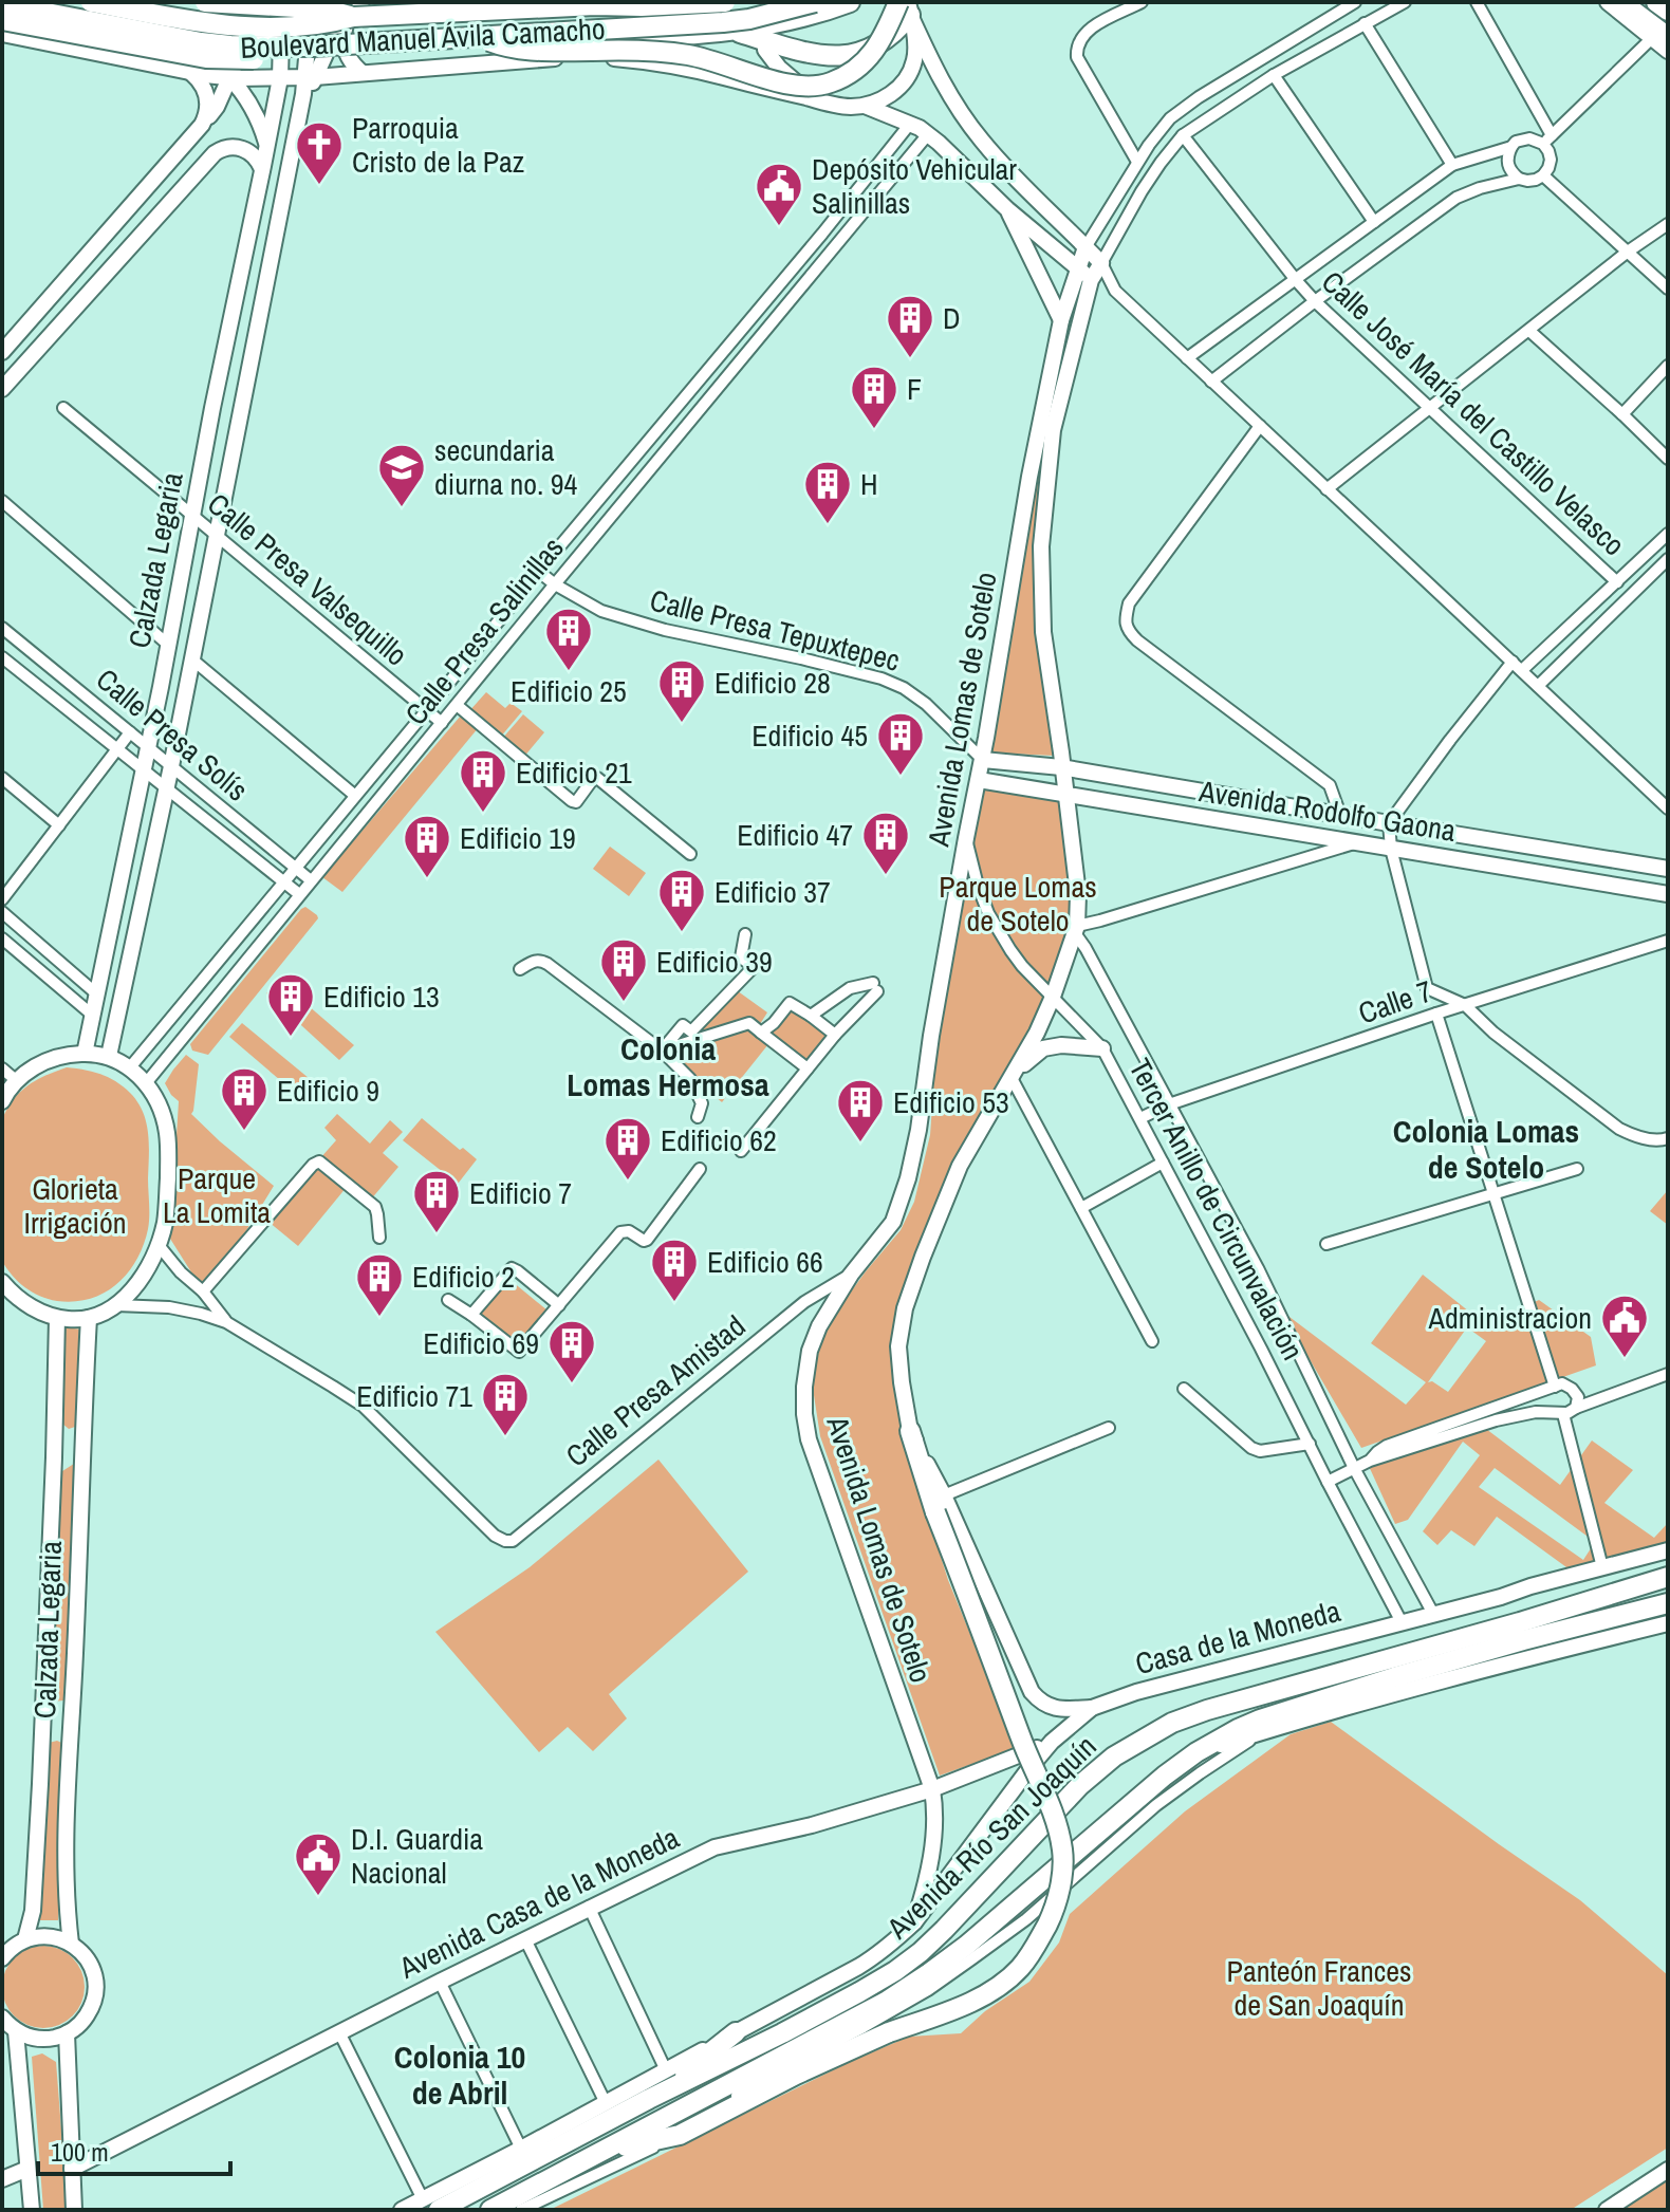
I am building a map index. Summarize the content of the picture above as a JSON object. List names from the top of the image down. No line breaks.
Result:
{"streets":{"highway":["Boulevard Manuel Ávila Camacho","Avenida Río San Joaquín"],"main road":["Calzada Legaria","Avenida Lomas de Sotelo","Avenida Rodolfo Gaona","Casa de la Moneda","Avenida Casa de la Moneda"],"street":["Calle José María del Castillo Velasco","Calle Presa Valsequillo","Calle Presa Tepuxtepec","Calle Presa Salinillas","Calle Presa Solís","Calle 7","Tercer Anillo de Circunvalación","Calle Presa Amistad"]},"crossings":[["Boulevard Manuel Ávila Camacho","Calzada Legaria"],["Calzada Legaria","Calle Presa Valsequillo"],["Calzada Legaria","Calle Presa Solís"],["Calle Presa Valsequillo","Calle Presa Salinillas"],["Calle Presa Tepuxtepec","Calle Presa Salinillas"],["Calle Presa Tepuxtepec","Avenida Lomas de Sotelo"],["Calle Presa Tepuxtepec","Avenida Rodolfo Gaona"],["Calle Presa Salinillas","Calle Presa Solís"],["Avenida Lomas de Sotelo","Avenida Rodolfo Gaona"],["Avenida Lomas de Sotelo","Tercer Anillo de Circunvalación"],["Avenida Lomas de Sotelo","Calle Presa Amistad"],["Avenida Lomas de Sotelo","Casa de la Moneda"],["Avenida Lomas de Sotelo","Avenida Río San Joaquín"],["Avenida Lomas de Sotelo","Avenida Casa de la Moneda"],["Calle 7","Tercer Anillo de Circunvalación"],["Tercer Anillo de Circunvalación","Casa de la Moneda"],["Casa de la Moneda","Avenida Río San Joaquín"],["Casa de la Moneda","Avenida Casa de la Moneda"]],"districts":["Colonia Lomas Hermosa","Colonia Lomas de Sotelo","Colonia 10 de Abril"],"parks":["Parque Lomas de Sotelo","Parque La Lomita","Glorieta Irrigación","Panteón Frances de San Joaquín"],"places":{"church":["Parroquia Cristo de la Paz"],"public building":["Depósito Vehicular Salinillas","Administracion","D.I. Guardia Nacional"],"building":["D","F","H","Edificio 25","Edificio 28","Edificio 45","Edificio 21","Edificio 47","Edificio 19","Edificio 37","Edificio 39","Edificio 13","Edificio 9","Edificio 53","Edificio 62","Edificio 7","Edificio 66","Edificio 2","Edificio 69","Edificio 71"],"school or university":["secundaria diurna no. 94"]},"scale_bar":"100 m"}
